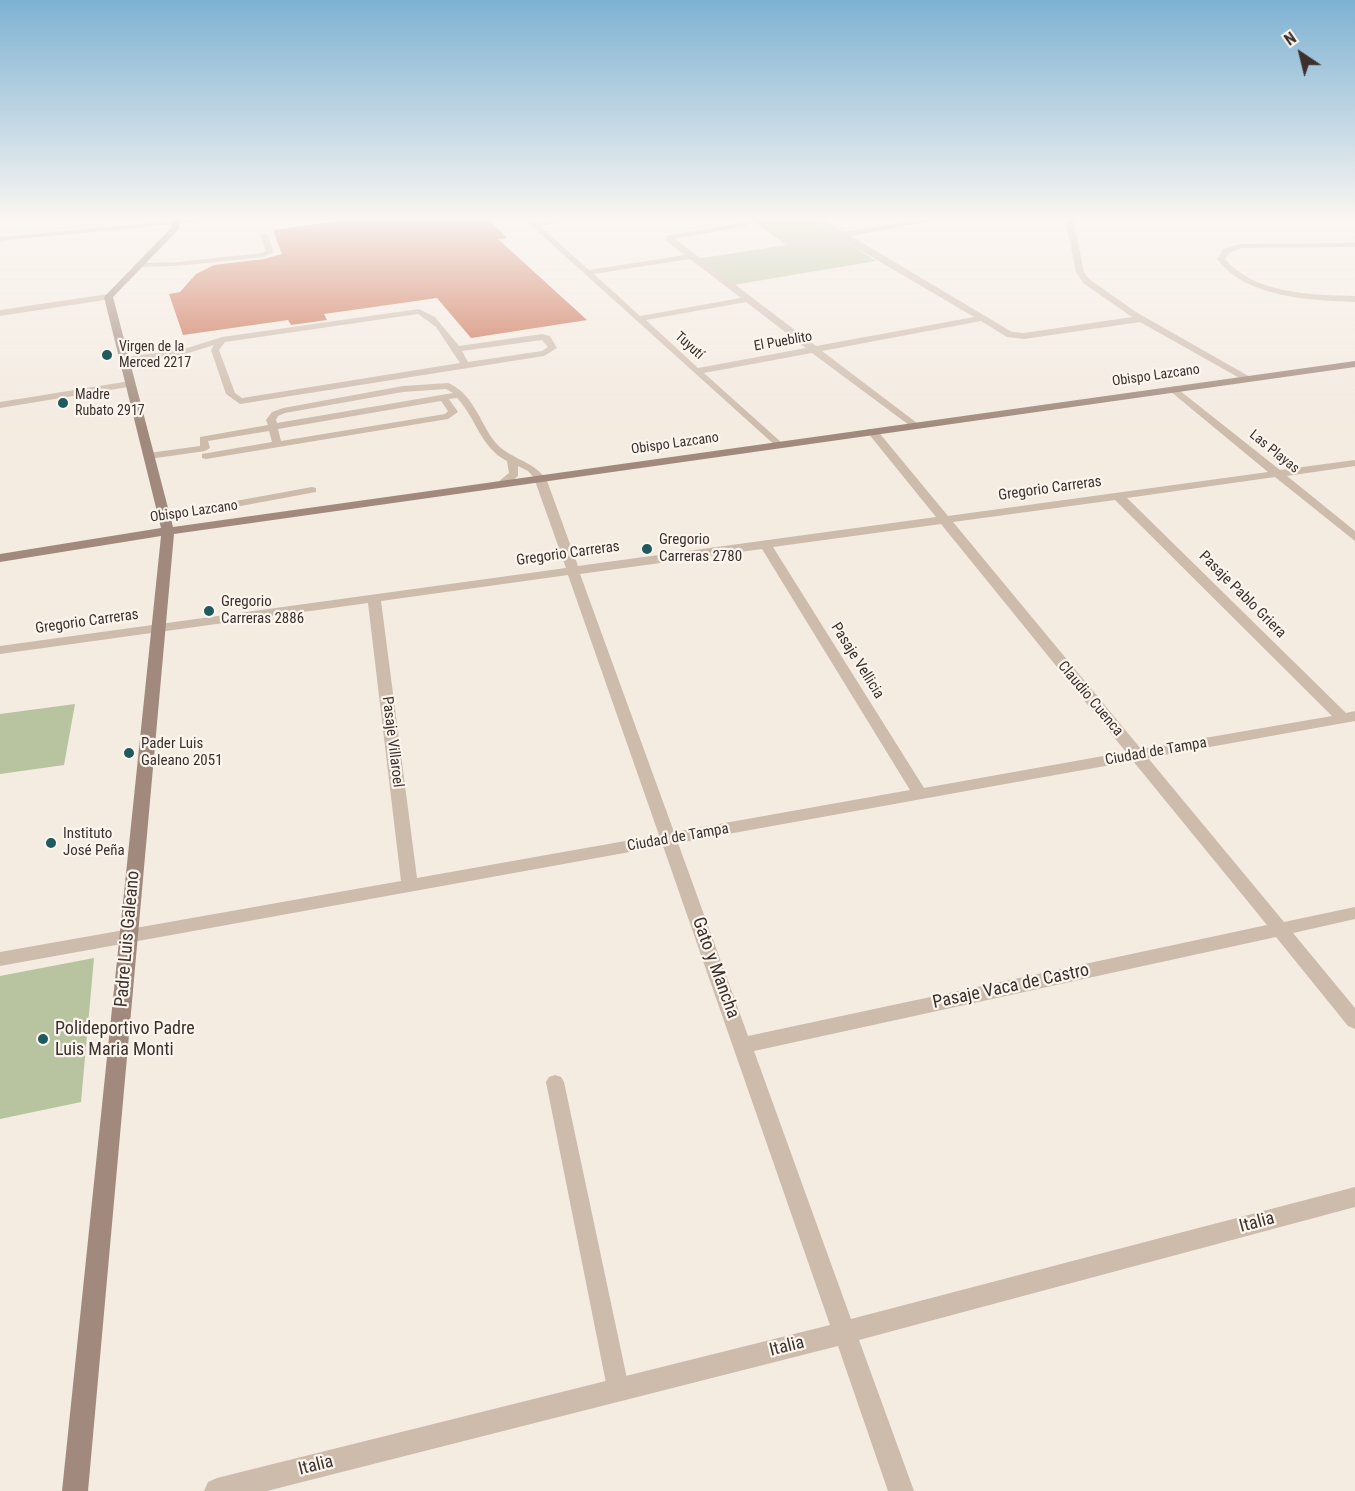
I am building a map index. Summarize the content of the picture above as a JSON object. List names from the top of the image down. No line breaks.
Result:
{"streets":{"main road":["Obispo Lazcano","Padre Luis Galeano"],"street":["El Pueblito","Tuyutí","Las Playas","Gregorio Carreras","Pasaje Pablo Griera","Pasaje Vellicia","Claudio Cuenca","Pasaje Villaroel","Ciudad de Tampa","Gato y Mancha","Pasaje Vaca de Castro","Italia"]},"crossings":[["El Pueblito","Tuyutí"],["Tuyutí","Obispo Lazcano"],["Obispo Lazcano","Las Playas"],["Obispo Lazcano","Claudio Cuenca"],["Obispo Lazcano","Padre Luis Galeano"],["Obispo Lazcano","Gato y Mancha"],["Las Playas","Gregorio Carreras"],["Gregorio Carreras","Pasaje Pablo Griera"],["Gregorio Carreras","Pasaje Vellicia"],["Gregorio Carreras","Claudio Cuenca"],["Gregorio Carreras","Pasaje Villaroel"],["Gregorio Carreras","Padre Luis Galeano"],["Gregorio Carreras","Gato y Mancha"],["Pasaje Pablo Griera","Ciudad de Tampa"],["Pasaje Vellicia","Ciudad de Tampa"],["Claudio Cuenca","Ciudad de Tampa"],["Claudio Cuenca","Pasaje Vaca de Castro"],["Pasaje Villaroel","Ciudad de Tampa"],["Ciudad de Tampa","Padre Luis Galeano"],["Ciudad de Tampa","Gato y Mancha"],["Gato y Mancha","Pasaje Vaca de Castro"],["Gato y Mancha","Italia"]],"places":["Virgen de la Merced 2217","Madre Rubato 2917","Gregorio Carreras 2780","Gregorio Carreras 2886","Pader Luis Galeano 2051","Instituto José Peña","Polideportivo Padre Luis Maria Monti"],"north":"top left"}
